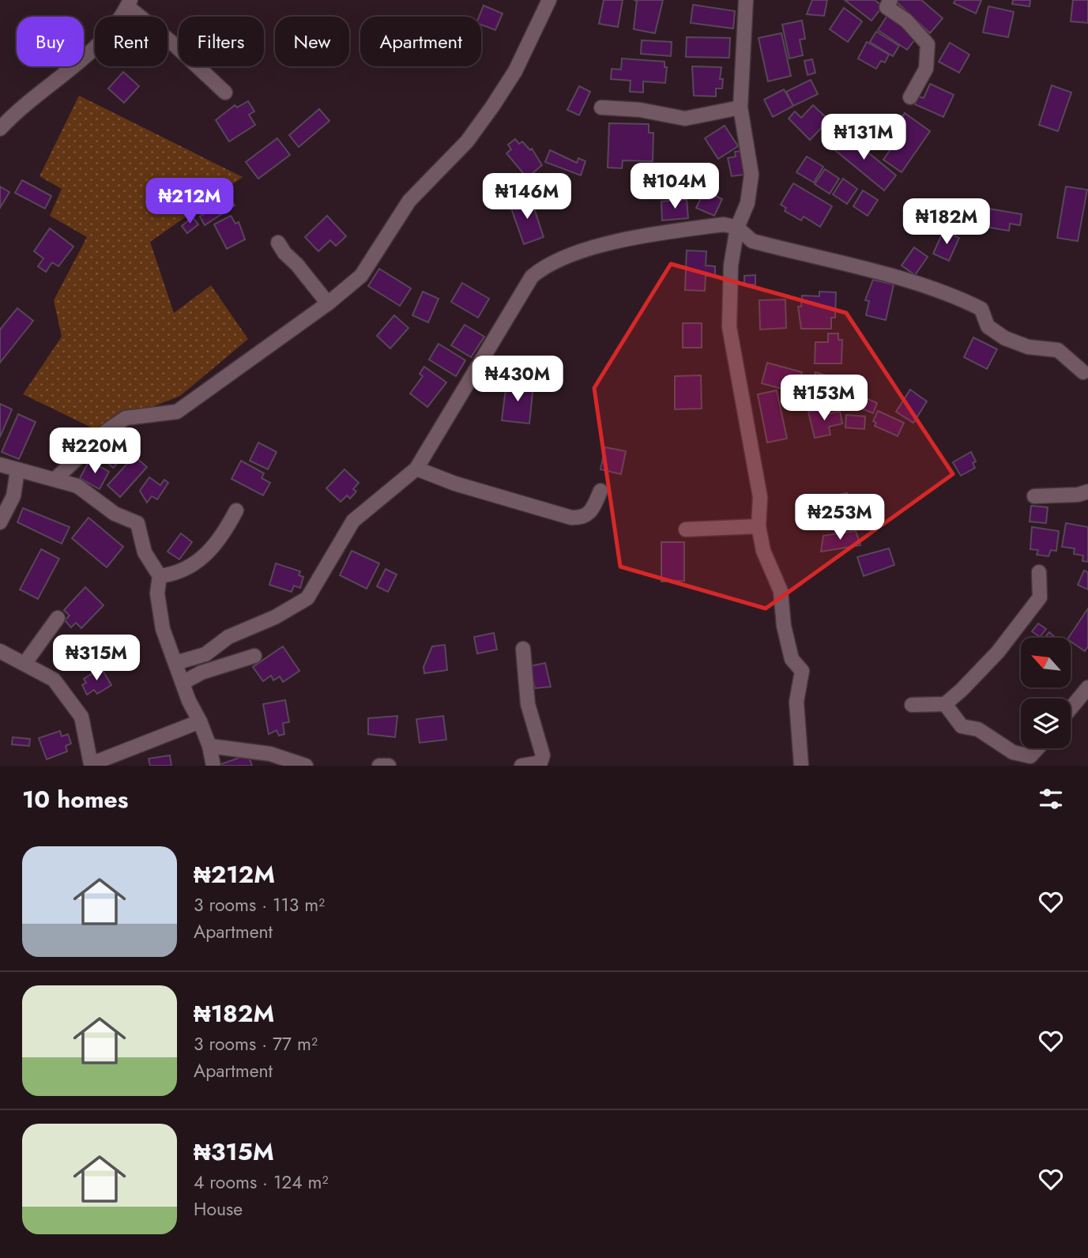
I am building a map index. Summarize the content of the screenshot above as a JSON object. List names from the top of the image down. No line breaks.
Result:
{"north":"top left","page":{"chip":["Buy","Rent","Filters","New","Apartment"],"price":["₦131M","₦104M","₦146M","₦212M","₦182M","₦430M","₦153M","₦220M","₦253M","₦315M"],"heading":"10 homes","list":[{"name":"₦212M","note":"3 rooms · 113 m² · Apartment"},{"name":"₦182M","note":"3 rooms · 77 m² · Apartment"},{"name":"₦315M","note":"4 rooms · 124 m² · House"}]}}
